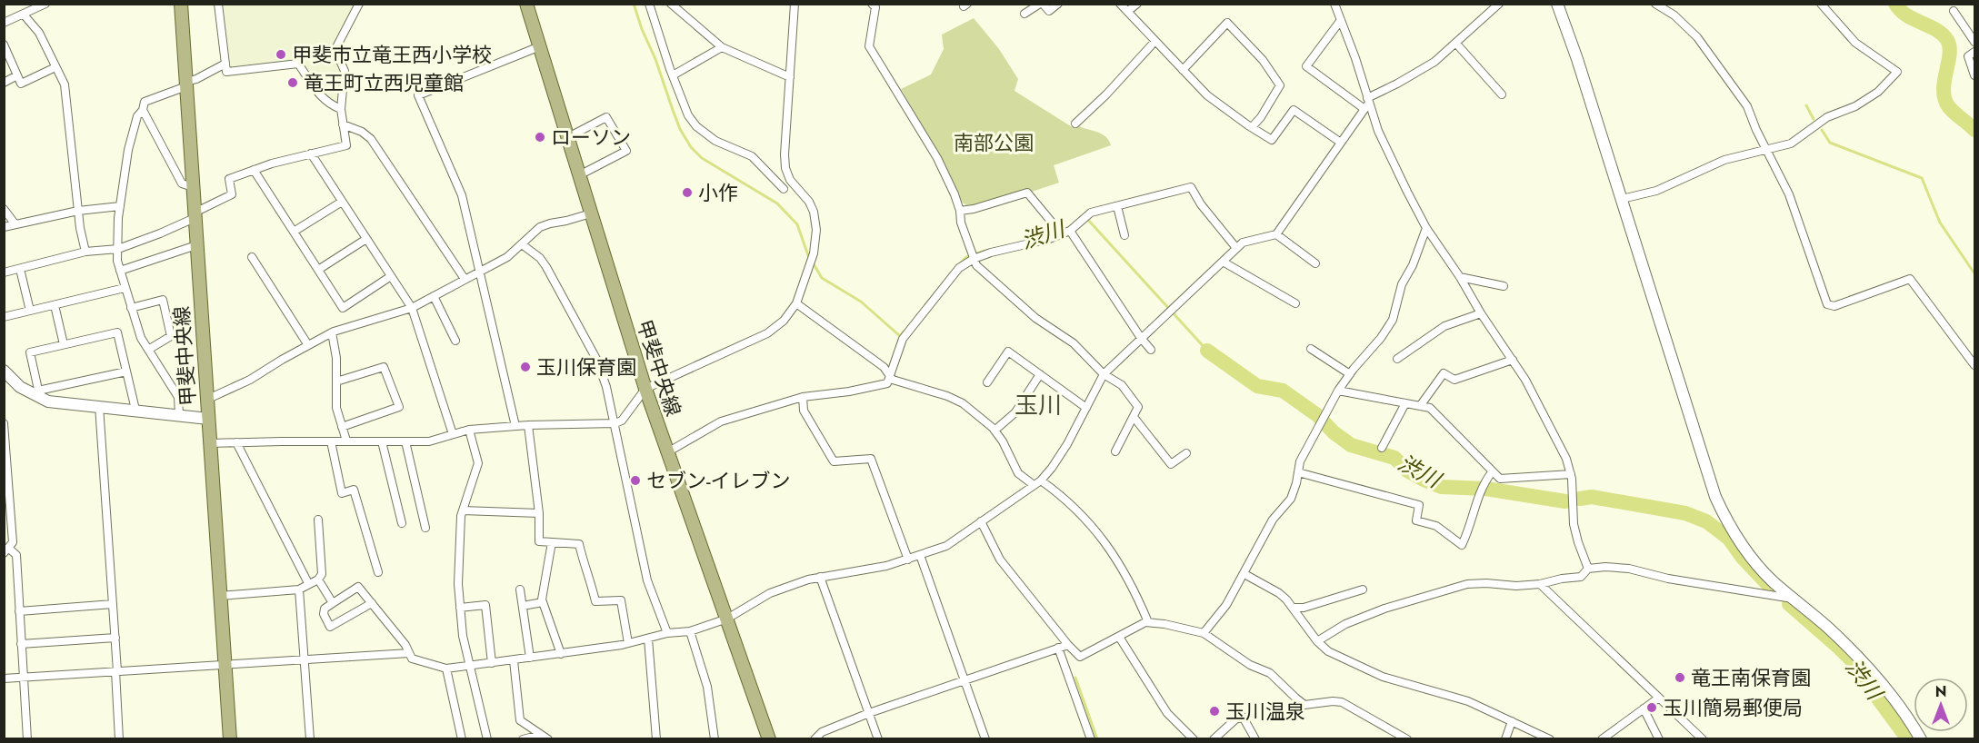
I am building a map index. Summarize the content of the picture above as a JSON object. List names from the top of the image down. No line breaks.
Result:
{"streets":{"main road":["甲斐中央線"]},"districts":["玉川"],"water":["渋川"],"parks":["南部公園"],"places":["甲斐市立竜王西小学校","竜王町立西児童館","ローソン","小作","玉川保育園","セブン-イレブン","竜王南保育園","玉川簡易郵便局","玉川温泉"],"north":"top"}
